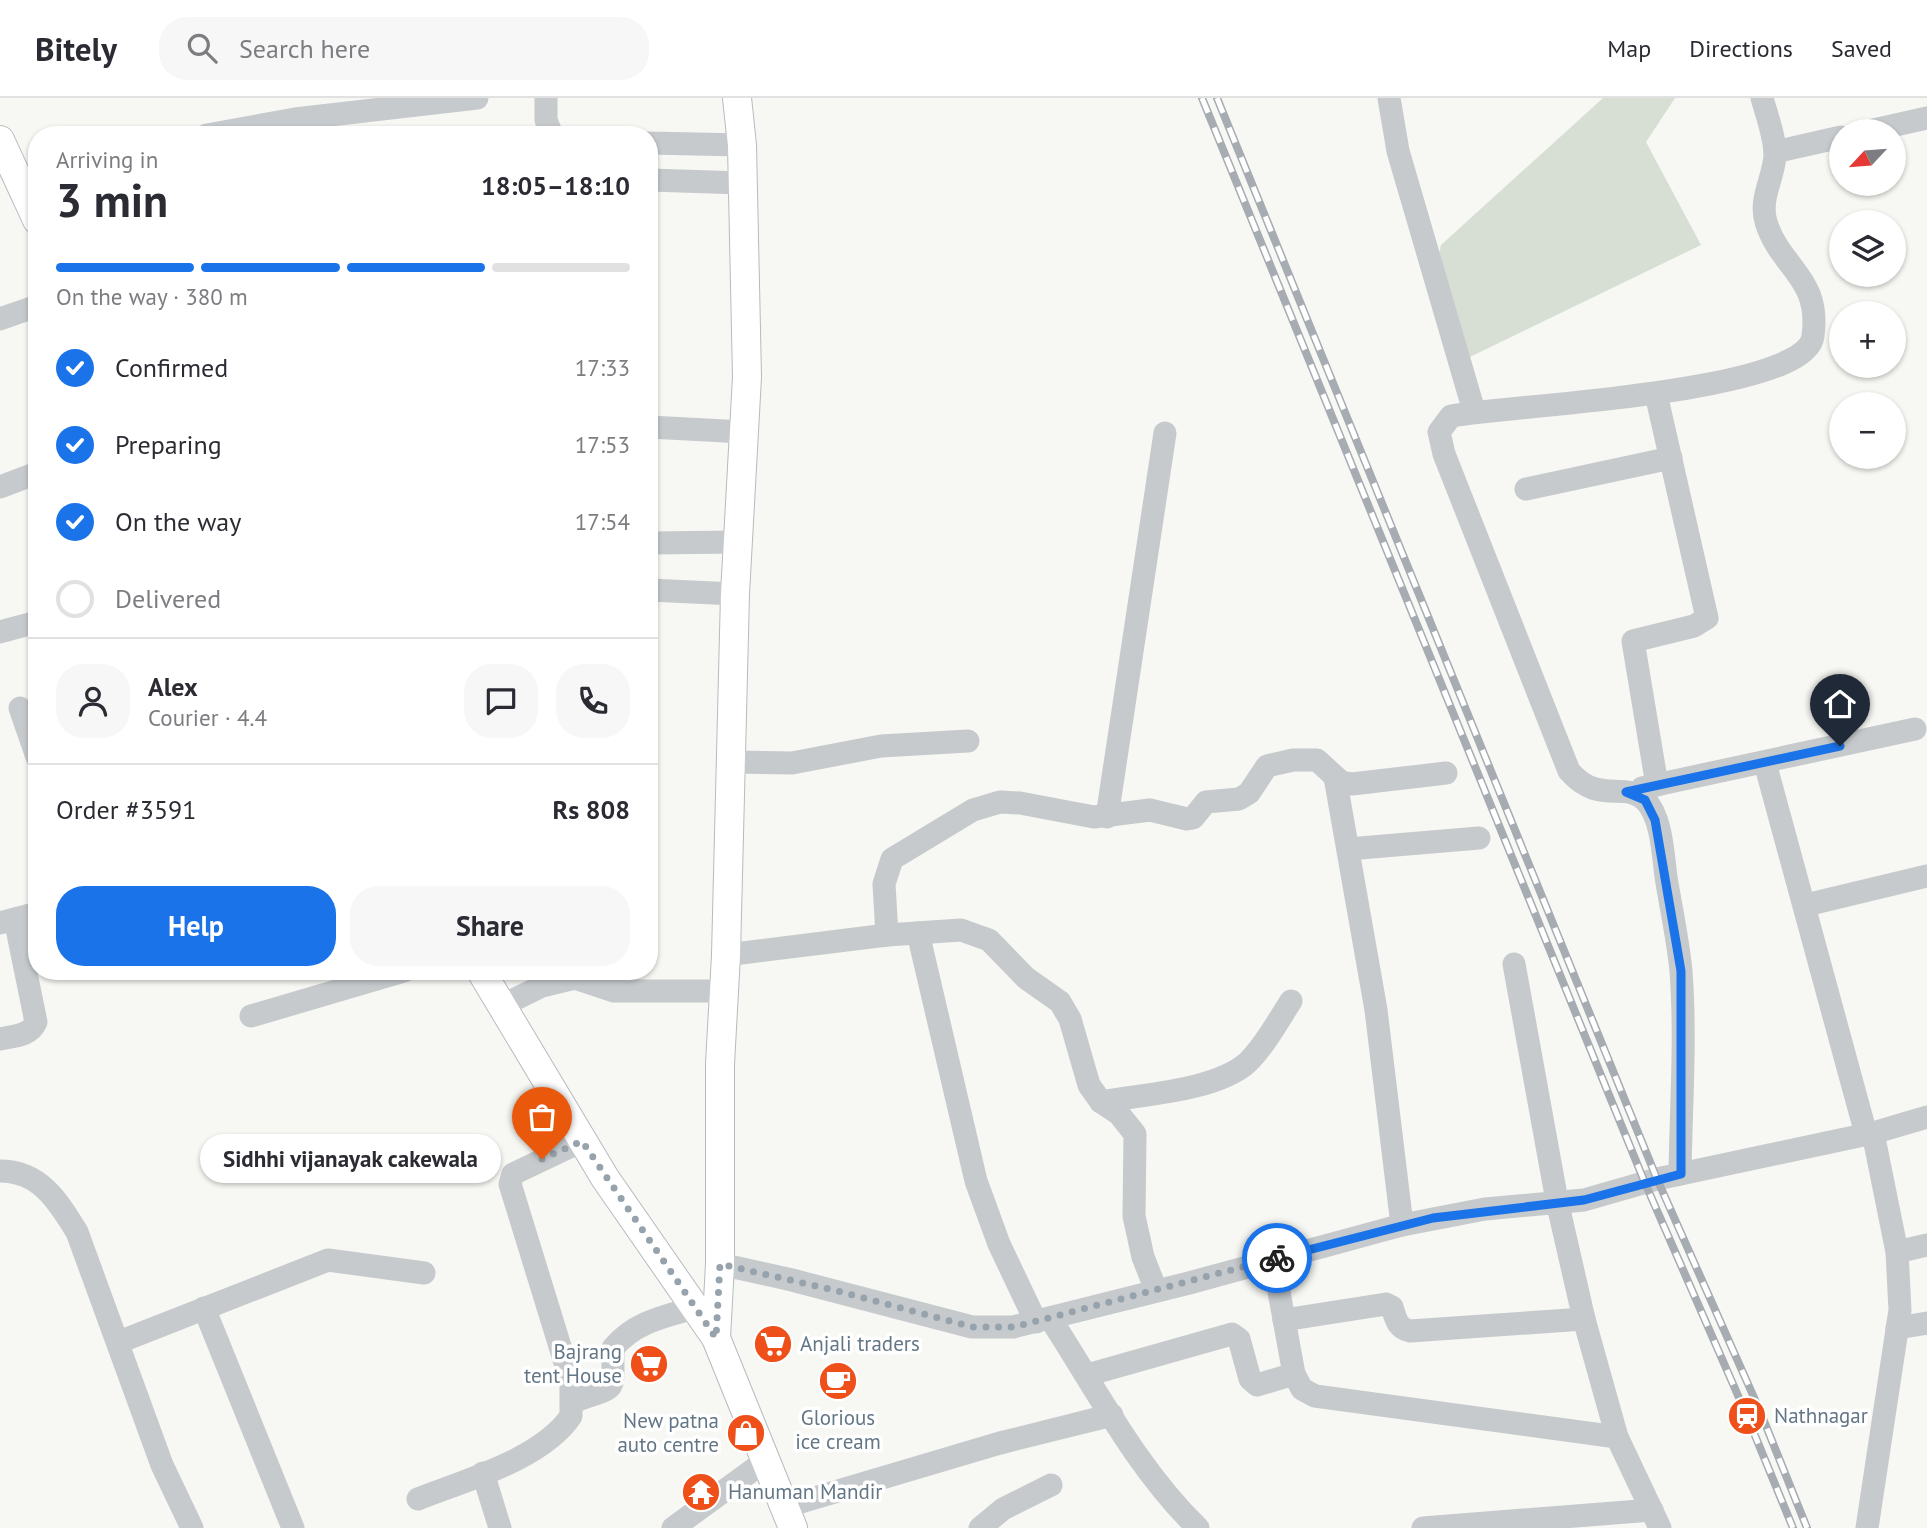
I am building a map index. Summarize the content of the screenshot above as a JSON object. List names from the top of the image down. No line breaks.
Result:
{"places":{"other":["Sidhhi vijanayak cakewala"],"supermarket":["Anjali traders","Bajrang tent House"],"cafe":["Glorious ice cream"],"station":["Nathnagar"],"shop":["New patna auto centre"],"temple":["Hanuman Mandir"]},"north":"bottom left","page":{"header":"Bitely","search":"Search here","nav":["Map","Directions","Saved"],"map_buttons":["+","−"],"heading":["3 min","Arriving in","18:05–18:10"],"panel":["Alex","Courier · 4.4","Order #3591","Rs 808"],"bar":"On the way · 380 m","list":[["Confirmed","17:33"],["Preparing","17:53"],["On the way","17:54"],"Delivered"],"buttons":["Help","Share"],"bubble":"Sidhhi vijanayak cakewala"}}
